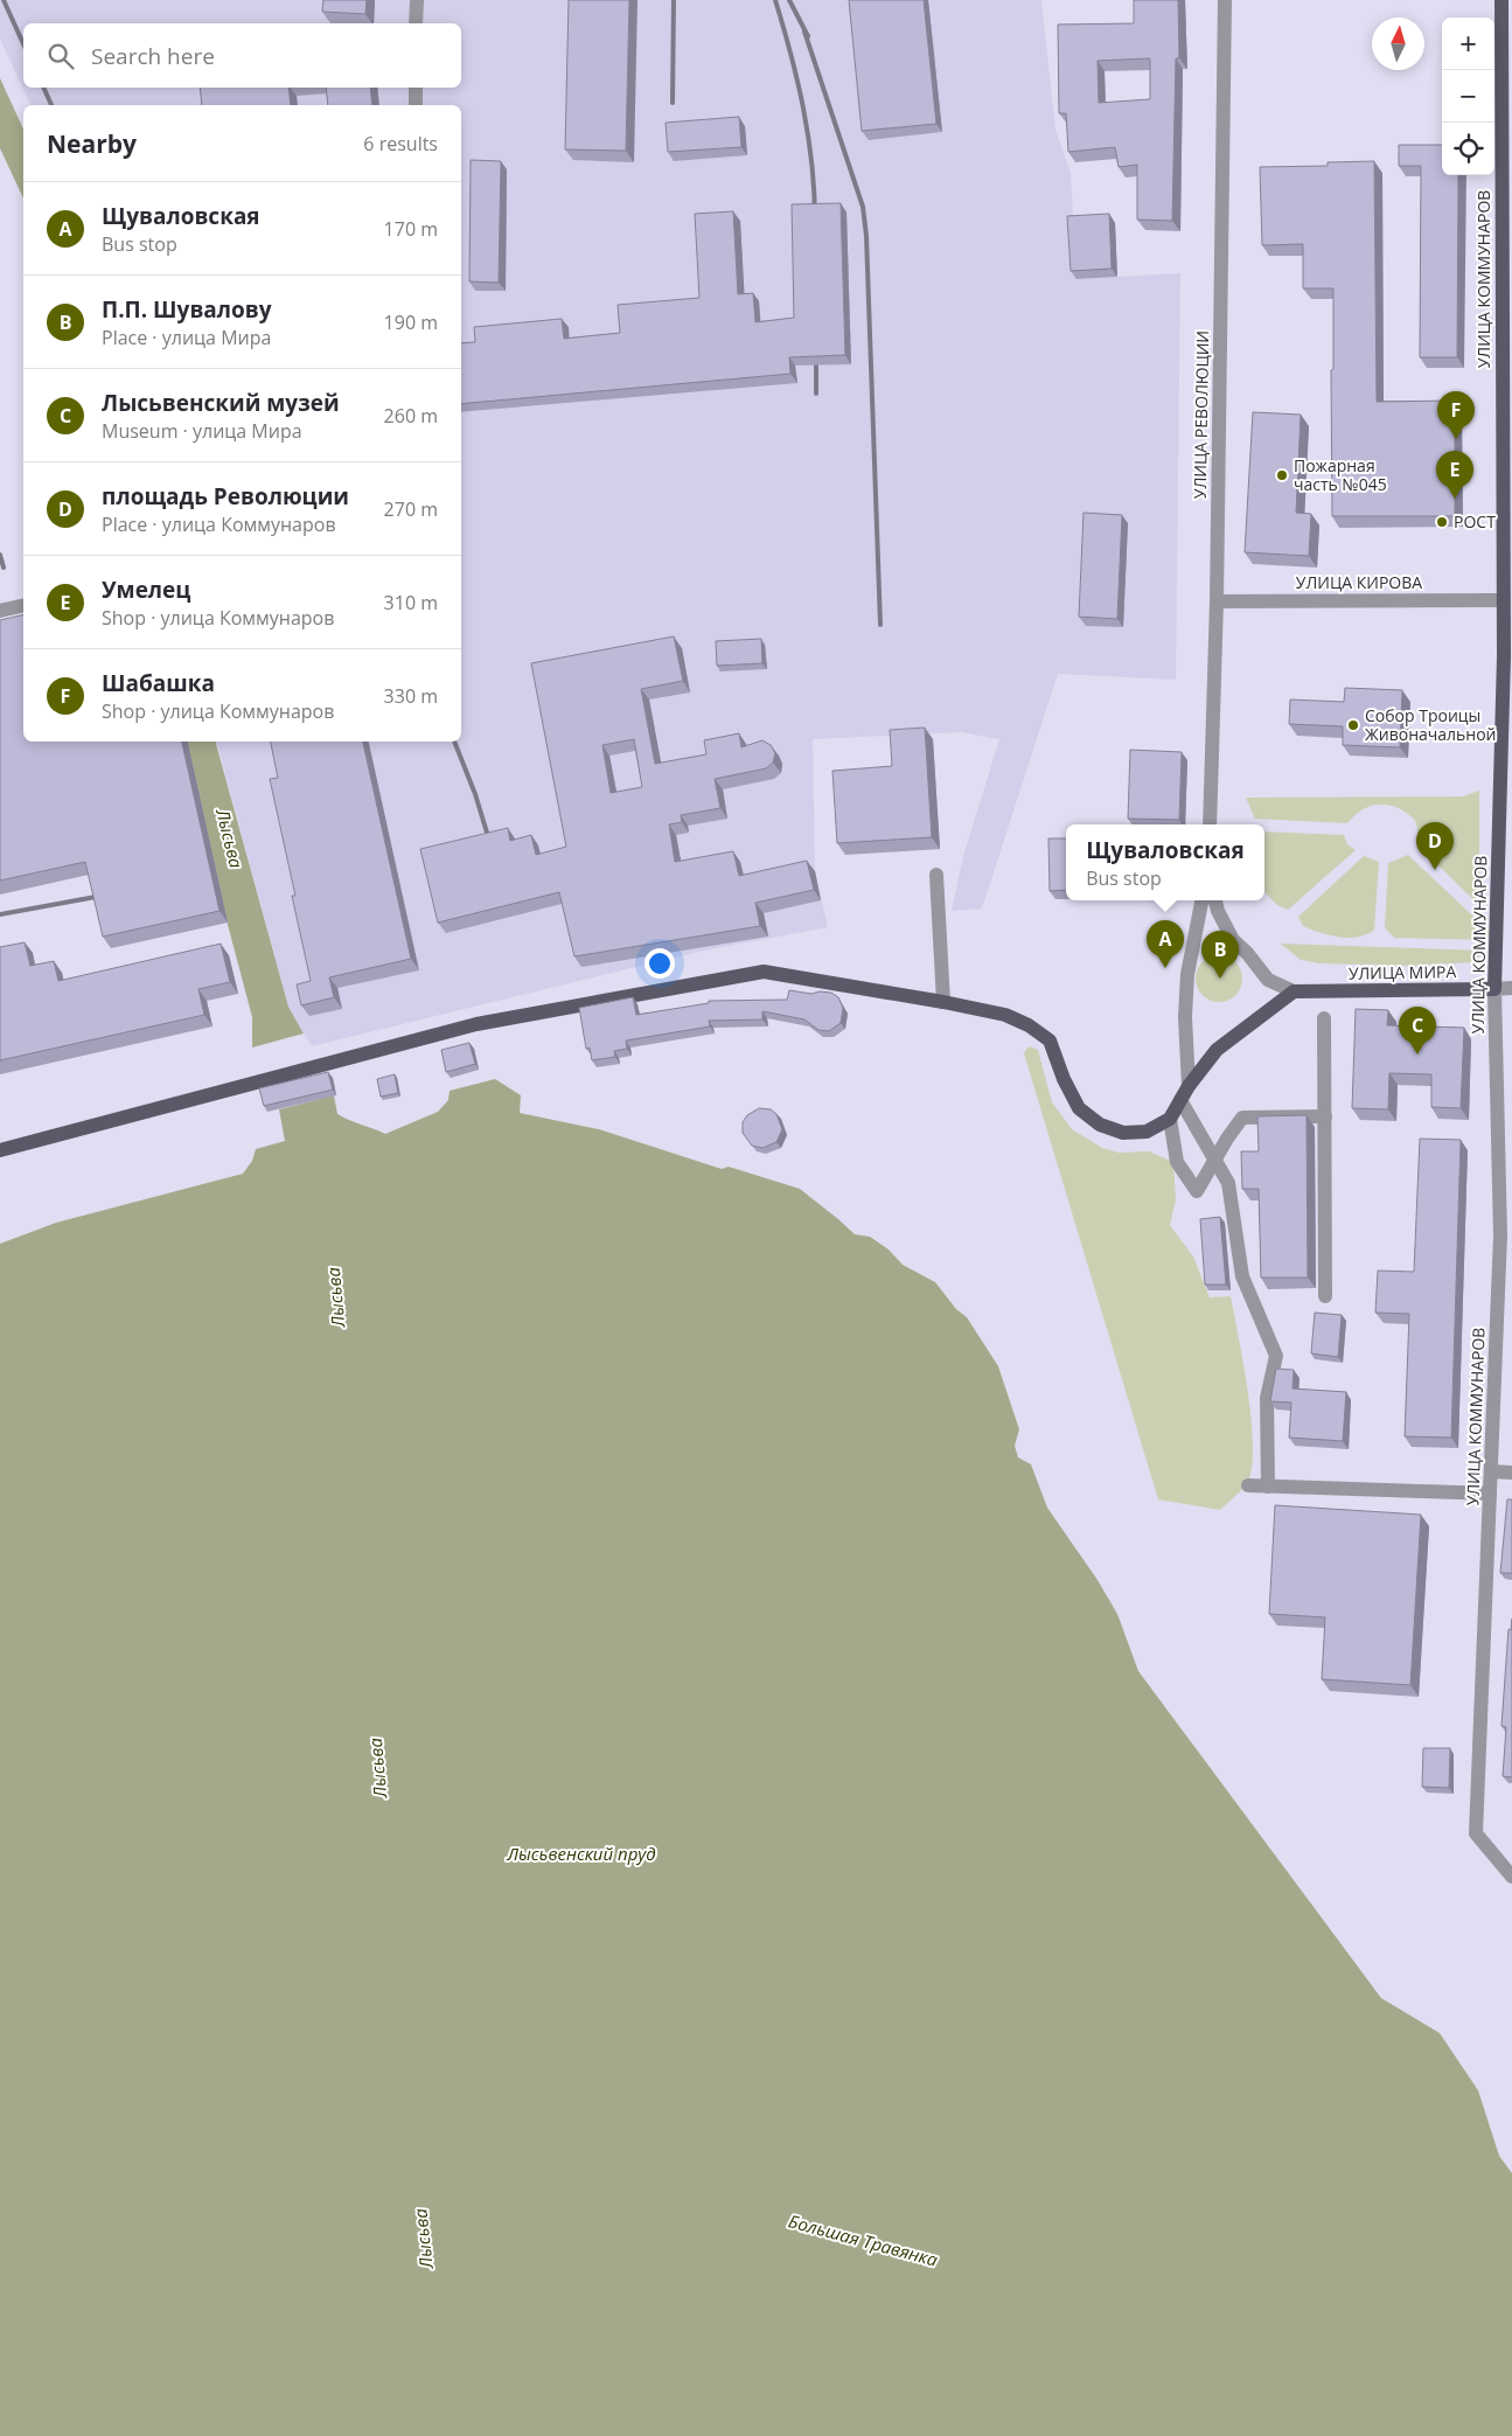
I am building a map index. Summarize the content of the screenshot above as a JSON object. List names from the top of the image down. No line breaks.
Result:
{"streets":{"main road":["УЛИЦА КОММУНАРОВ","УЛИЦА МИРА"],"street":["УЛИЦА РЕВОЛЮЦИИ","УЛИЦА КИРОВА"]},"crossings":[["УЛИЦА КОММУНАРОВ","УЛИЦА КИРОВА"],["УЛИЦА КОММУНАРОВ","УЛИЦА МИРА"],["УЛИЦА РЕВОЛЮЦИИ","УЛИЦА КИРОВА"]],"water":["Лысьва","Лысьвенский пруд","Большая Травянка"],"places":["Пожарная часть №045","РОСТ","Собор Троицы Живоначальной"],"north":"top","page":{"map_buttons":["+","−"],"search":"Search here","heading":["Nearby","6 results"],"list":[{"mark":"A","name":"Щуваловская","note":"Bus stop","value":"170 m"},{"mark":"B","name":"П.П. Шувалову","note":"Place · улица Мира","value":"190 m"},{"mark":"C","name":"Лысьвенский музей","note":"Museum · улица Мира","value":"260 m"},{"mark":"D","name":"площадь Революции","note":"Place · улица Коммунаров","value":"270 m"},{"mark":"E","name":"Умелец","note":"Shop · улица Коммунаров","value":"310 m"},{"mark":"F","name":"Шабашка","note":"Shop · улица Коммунаров","value":"330 m"}],"pins":["F","E","D","A","B","C"],"popup":["Щуваловская","Bus stop"]}}
